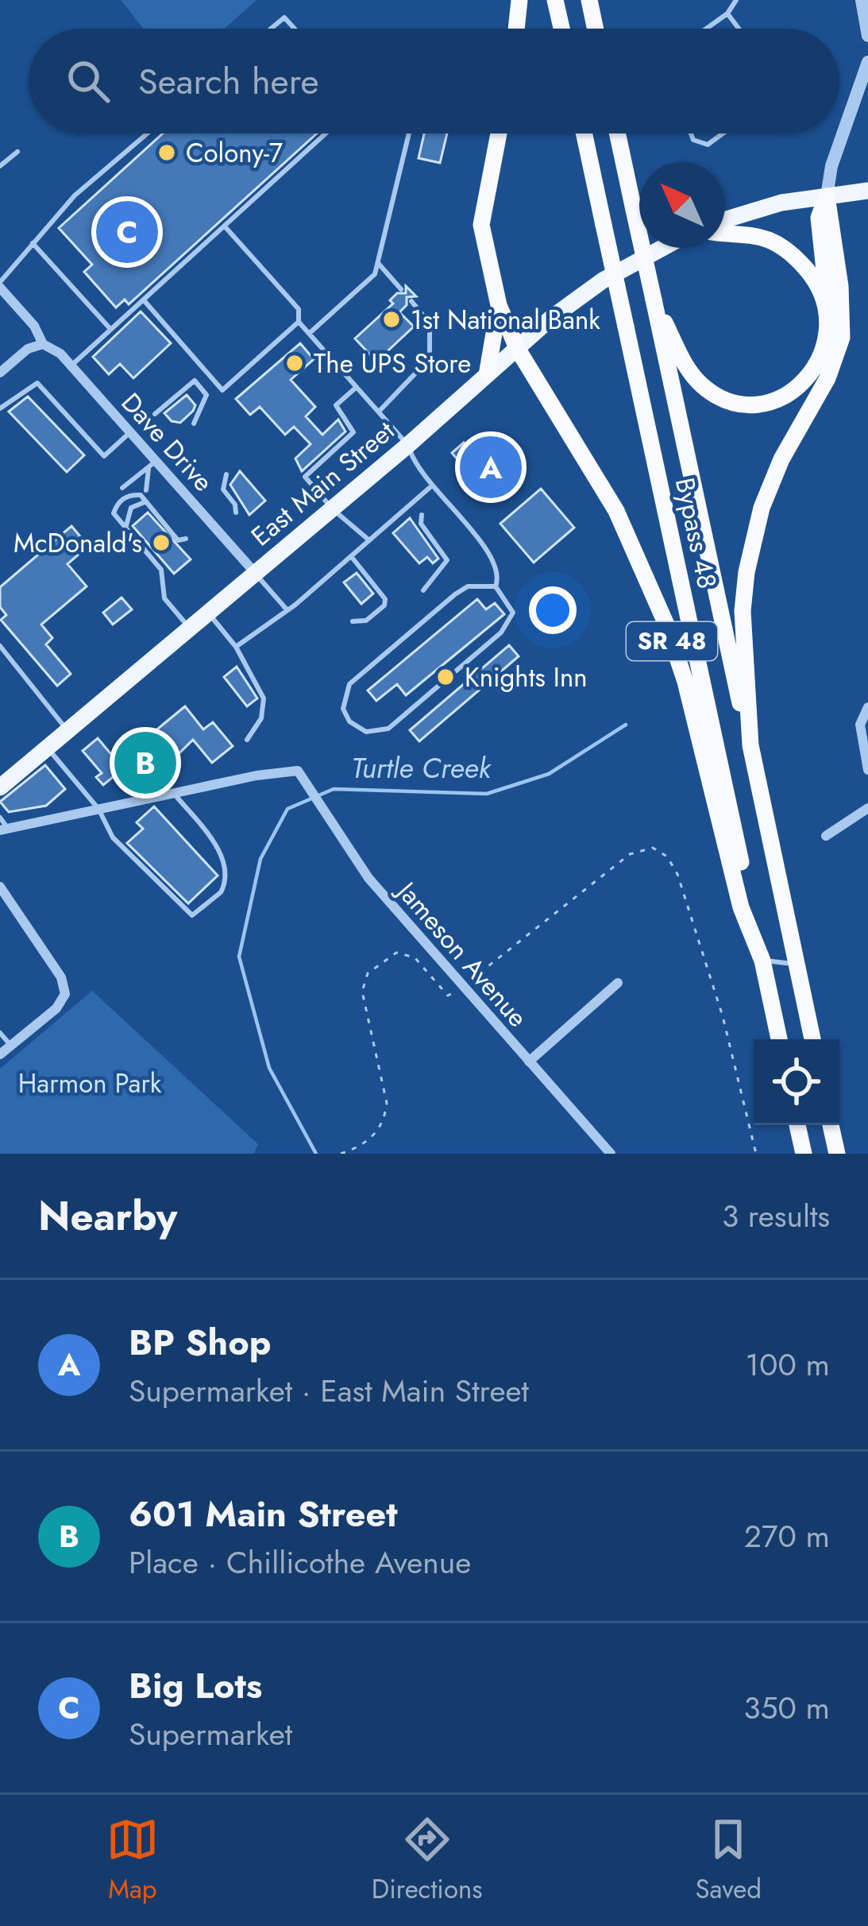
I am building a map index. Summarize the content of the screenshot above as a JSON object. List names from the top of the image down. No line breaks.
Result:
{"streets":{"highway":["Bypass 48","SR 48"],"main road":["East Main Street"],"street":["Dave Drive","Jameson Avenue"]},"crossings":[["Dave Drive","East Main Street"],["East Main Street","SR 48"],["Bypass 48","SR 48"]],"water":["Turtle Creek"],"parks":["Harmon Park"],"places":["Colony-7","1st National Bank","The UPS Store","McDonald's","Knights Inn"],"north":"top left","page":{"search":"Search here","pins":["C","A","B"],"heading":["Nearby","3 results"],"list":[{"mark":"A","name":"BP Shop","note":"Supermarket · East Main Street","value":"100 m"},{"mark":"B","name":"601 Main Street","note":"Place · Chillicothe Avenue","value":"270 m"},{"mark":"C","name":"Big Lots","note":"Supermarket","value":"350 m"}],"nav":["Map","Directions","Saved"]}}
